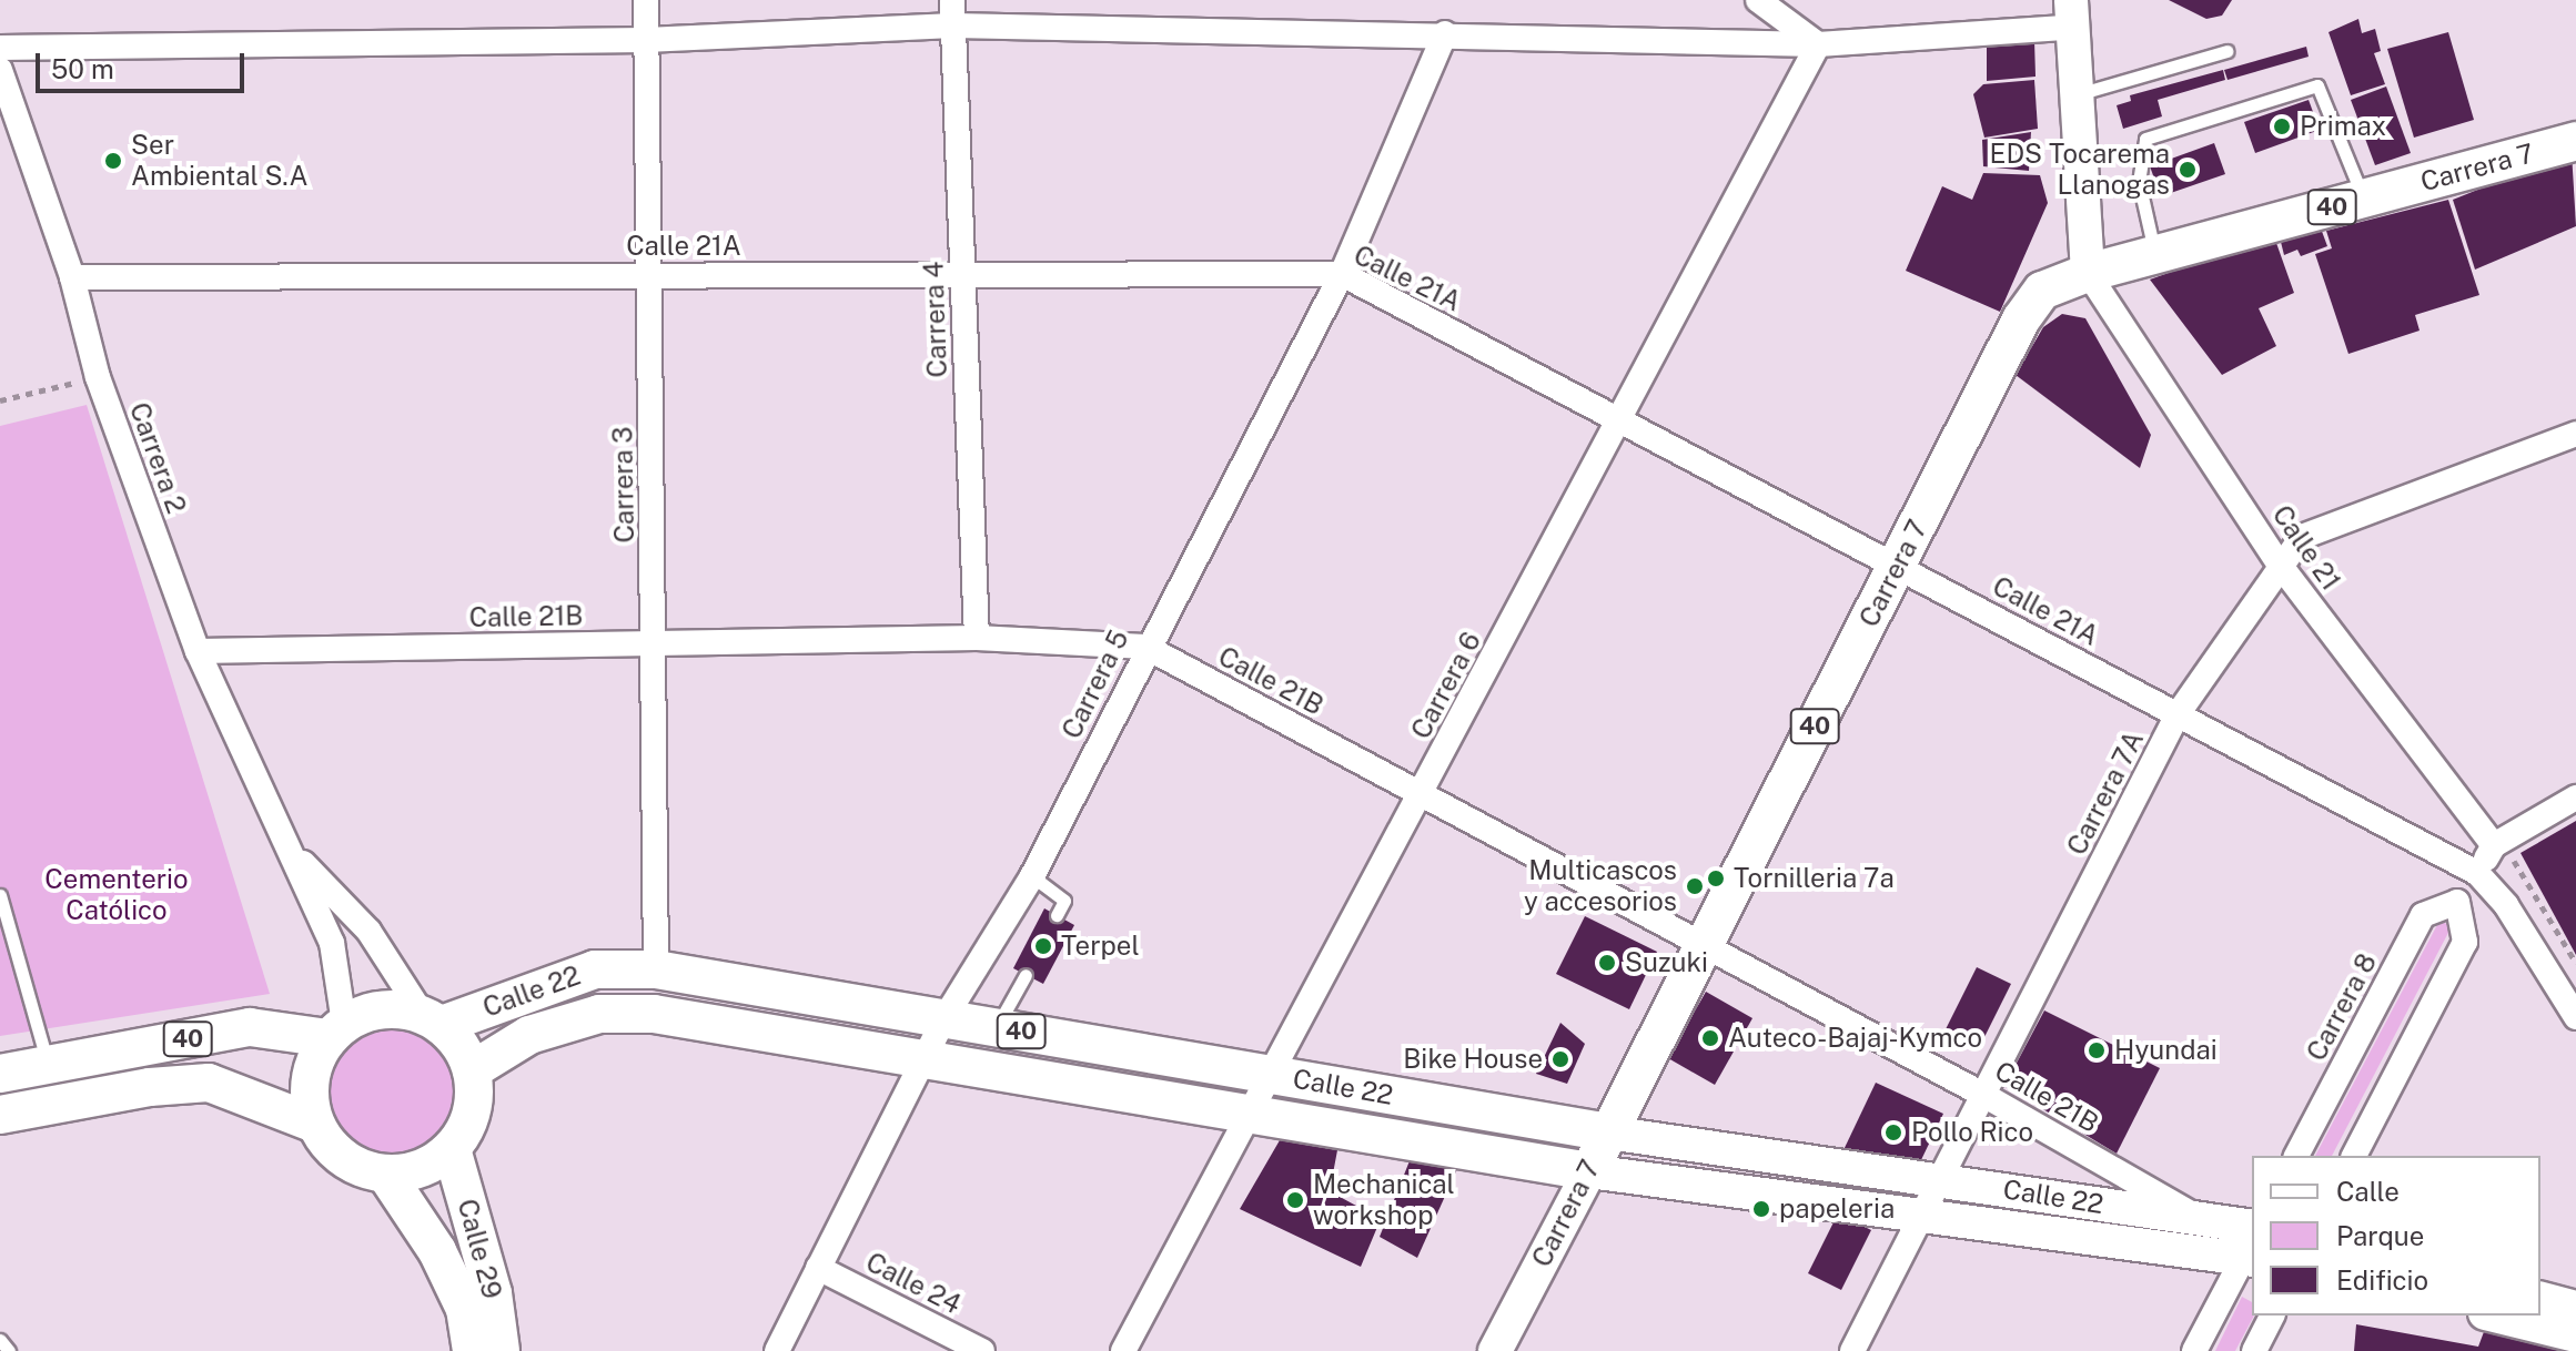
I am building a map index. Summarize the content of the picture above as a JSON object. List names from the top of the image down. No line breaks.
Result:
{"streets":{"main road":["Carrera 7","40","Calle 22","Calle 29"],"street":["Calle 21A","Carrera 4","Carrera 2","Carrera 3","Calle 21","Calle 21B","Carrera 5","Carrera 6","Carrera 7A","Carrera 8","Calle 24"]},"crossings":[["Carrera 7","Calle 21A"],["Carrera 7","Calle 21"],["Carrera 7","Calle 21B"],["Carrera 7","Calle 22"],["40","Carrera 2"],["40","Calle 22"],["40","Calle 29"],["Calle 21A","Carrera 4"],["Calle 21A","Carrera 2"],["Calle 21A","Carrera 3"],["Calle 21A","Carrera 5"],["Calle 21A","Carrera 6"],["Calle 21A","Carrera 7A"],["Calle 21A","Carrera 8"],["Carrera 4","Calle 21B"],["Carrera 2","Calle 21B"],["Carrera 2","Calle 22"],["Carrera 2","Calle 29"],["Carrera 3","Calle 21B"],["Carrera 3","Calle 22"],["Calle 21","Carrera 7A"],["Calle 21","Carrera 8"],["Calle 21B","Carrera 5"],["Calle 21B","Carrera 6"],["Calle 21B","Carrera 7A"],["Calle 21B","Calle 22"],["Carrera 5","Calle 22"],["Carrera 5","Calle 24"],["Carrera 6","Calle 22"],["Carrera 7A","Calle 22"],["Calle 22","Calle 29"]],"parks":["Cementerio Católico"],"places":["Primax","Ser Ambiental S.A","EDS Tocarema Llanogas","Tornilleria 7a","Multicascos y accesorios","Terpel","Suzuki","Auteco-Bajaj-Kymco","Hyundai","Bike House","Pollo Rico","Mechanical workshop","papeleria"],"legend":["Calle","Parque","Edificio"],"scale_bar":"50 m"}
